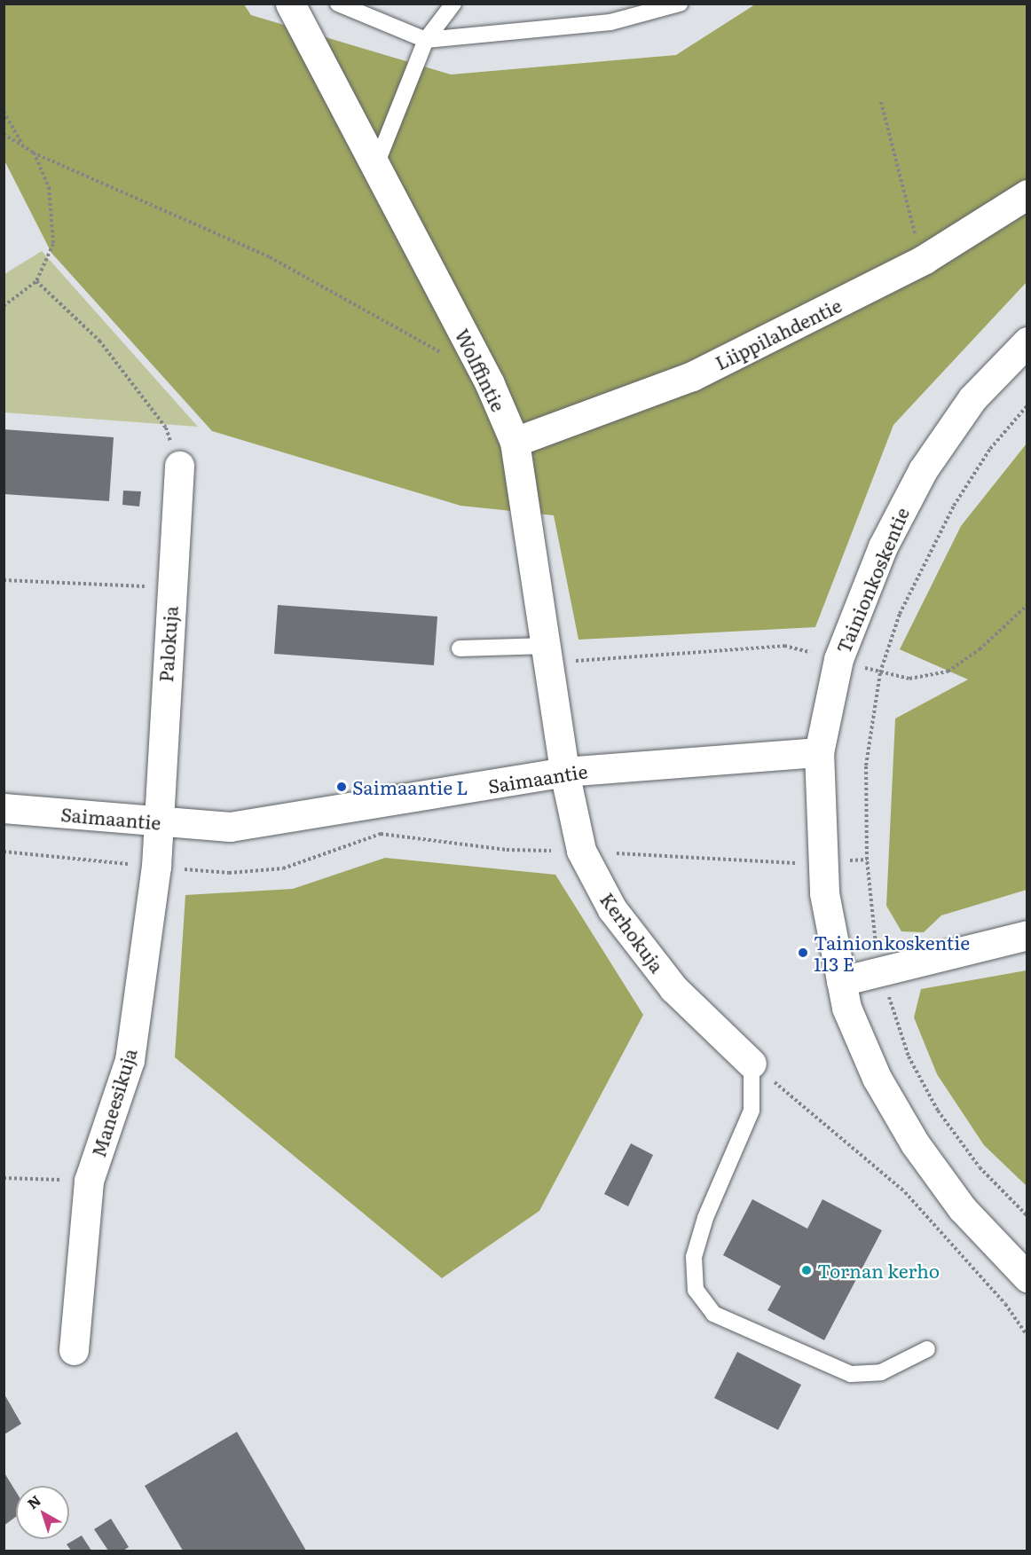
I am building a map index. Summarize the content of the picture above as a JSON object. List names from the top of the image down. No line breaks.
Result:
{"streets":{"street":["Liippilahdentie","Wolffintie","Tainionkoskentie","Palokuja","Saimaantie","Kerhokuja","Maneesikuja"]},"crossings":[["Liippilahdentie","Wolffintie"],["Wolffintie","Saimaantie"],["Wolffintie","Kerhokuja"],["Tainionkoskentie","Saimaantie"],["Palokuja","Saimaantie"],["Palokuja","Maneesikuja"],["Saimaantie","Kerhokuja"],["Saimaantie","Maneesikuja"]],"places":["Saimaantie L","Tainionkoskentie 113 E","Tornan kerho"],"north":"top left"}
